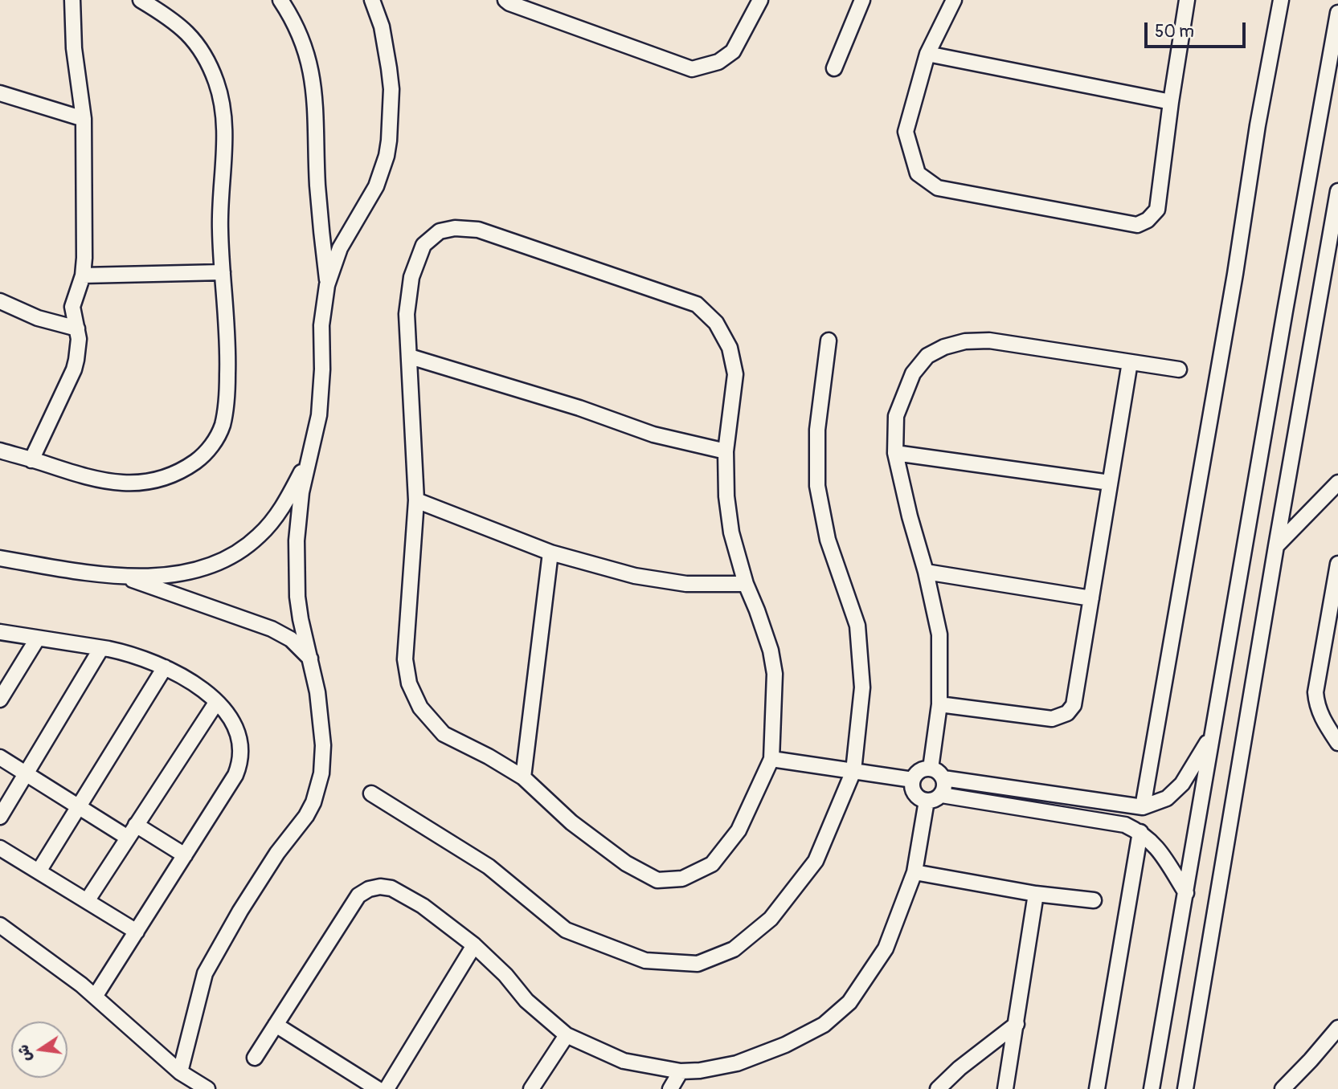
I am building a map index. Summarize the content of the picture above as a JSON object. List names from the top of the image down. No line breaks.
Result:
{"scale_bar":"50 m","north":"left"}
